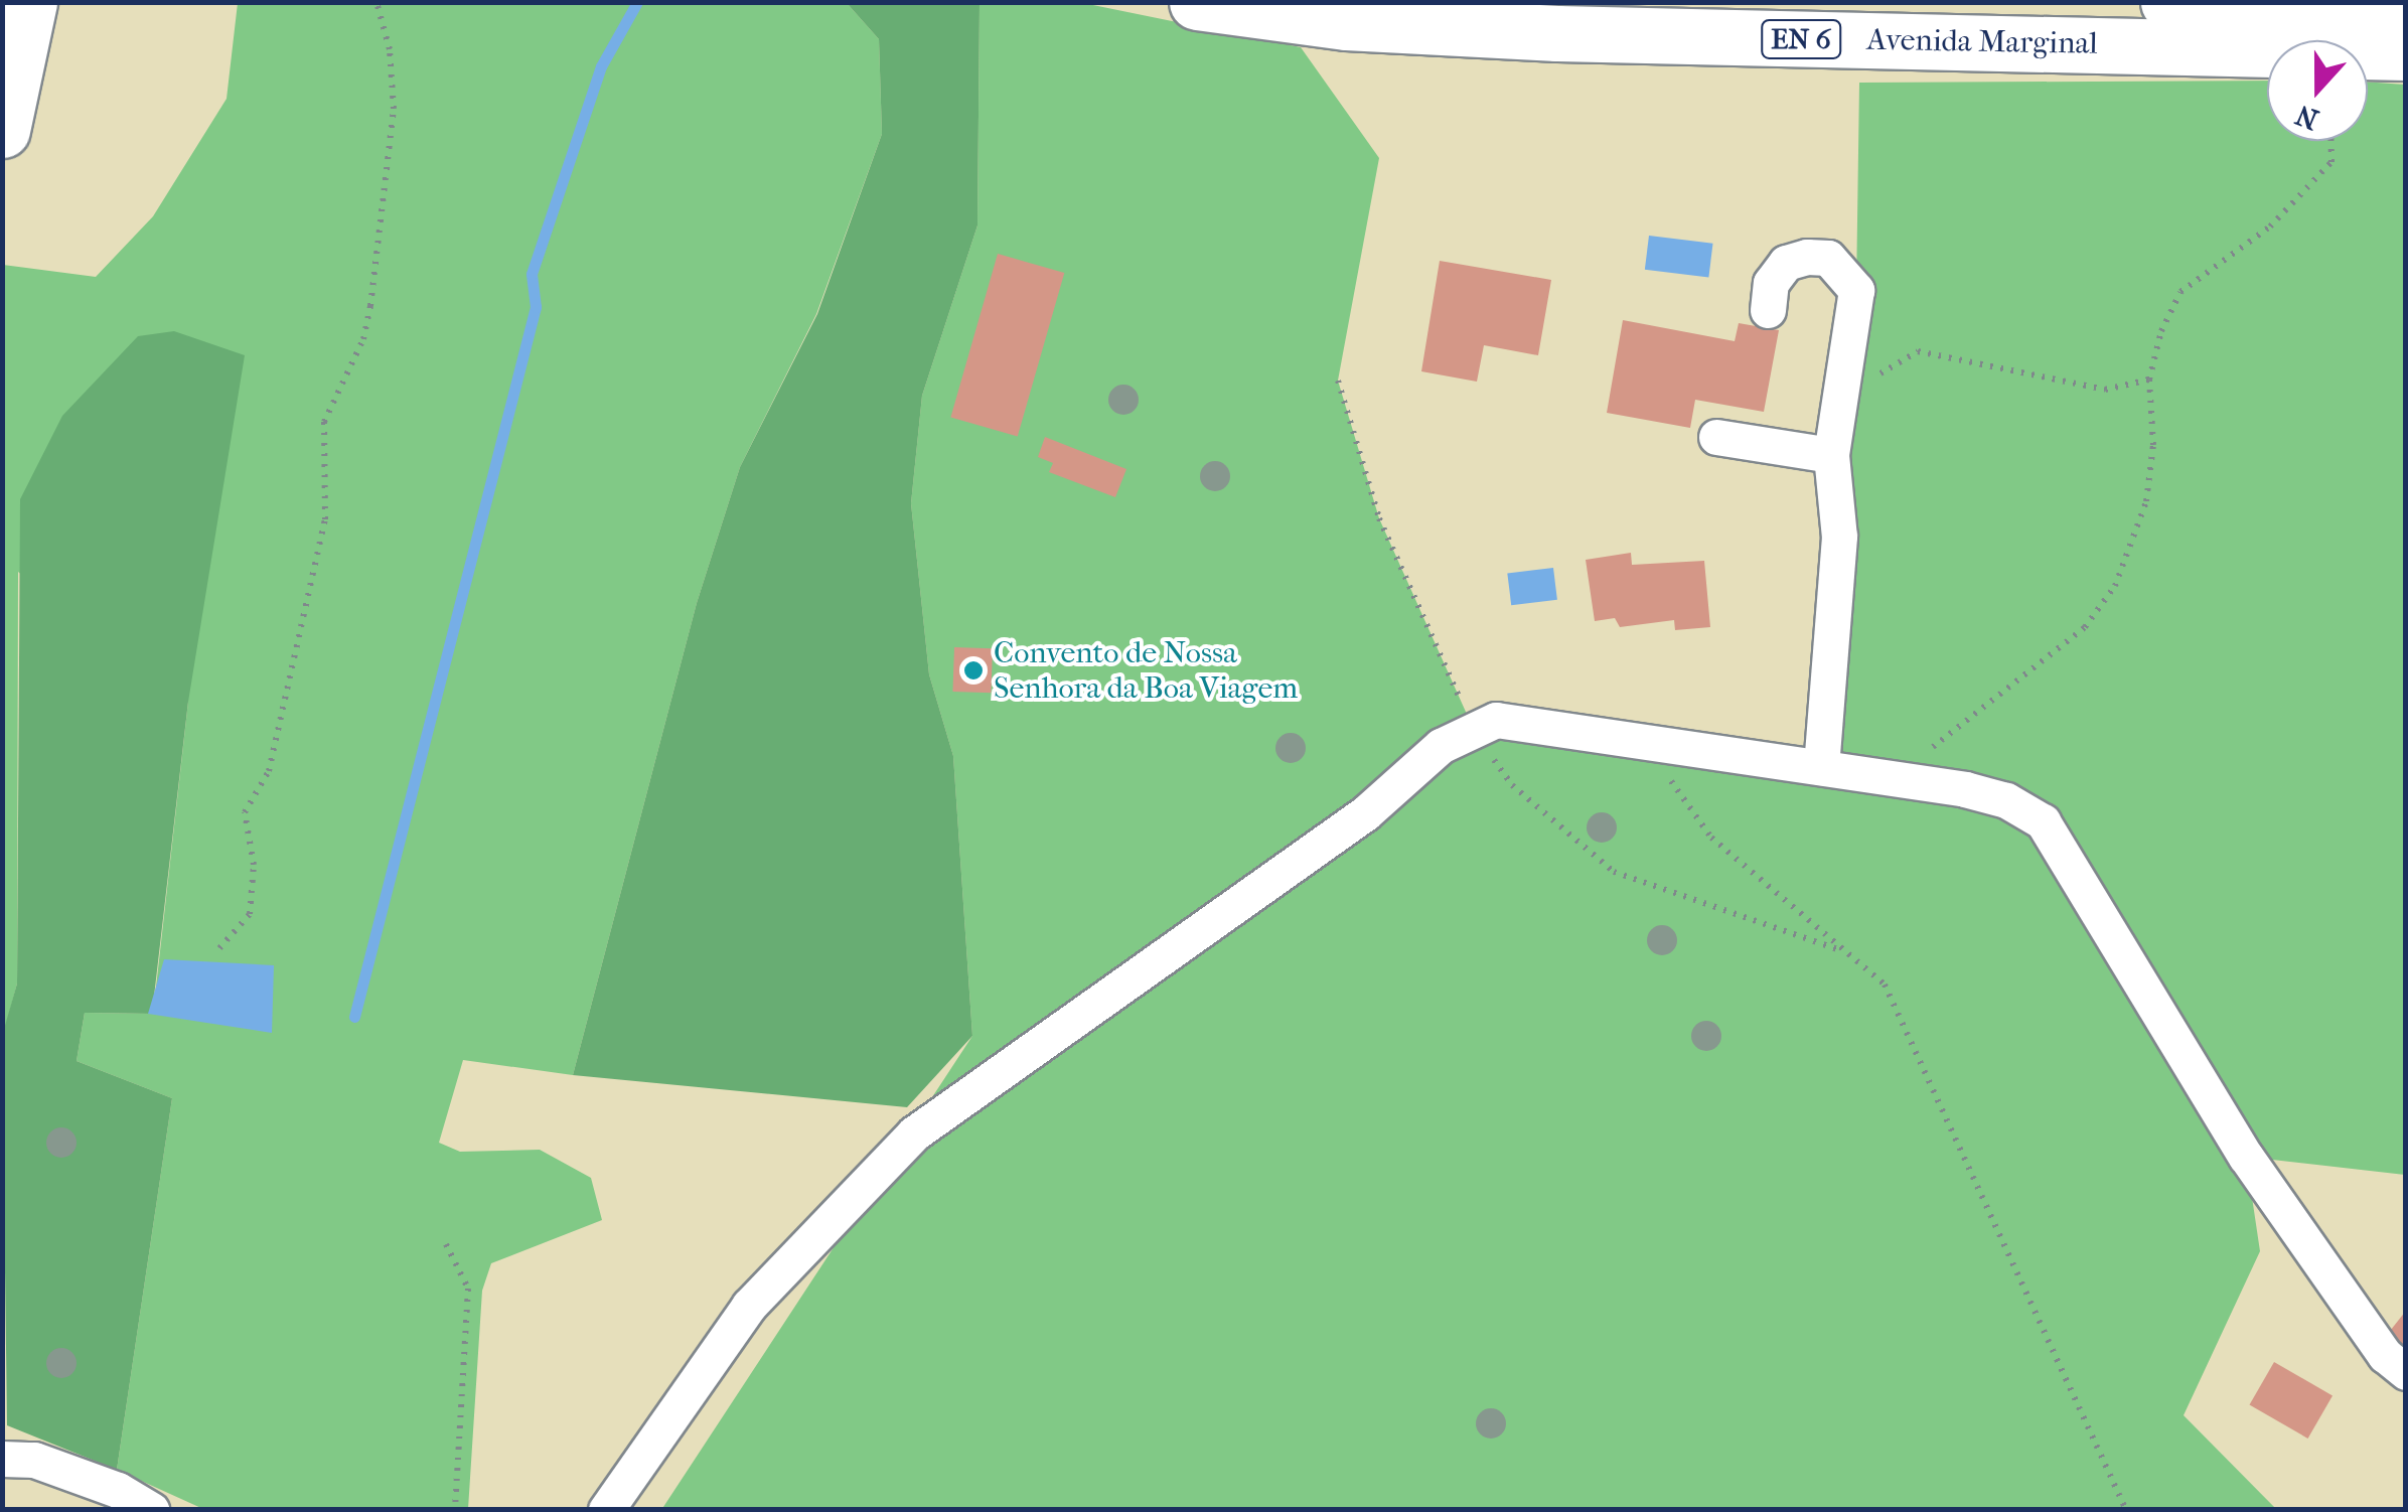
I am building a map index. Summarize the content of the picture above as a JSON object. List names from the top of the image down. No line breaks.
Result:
{"streets":{"main road":["EN 6","Avenida Marginal"]},"places":["Convento de Nossa Senhora da Boa Viagem"],"north":"bottom"}
